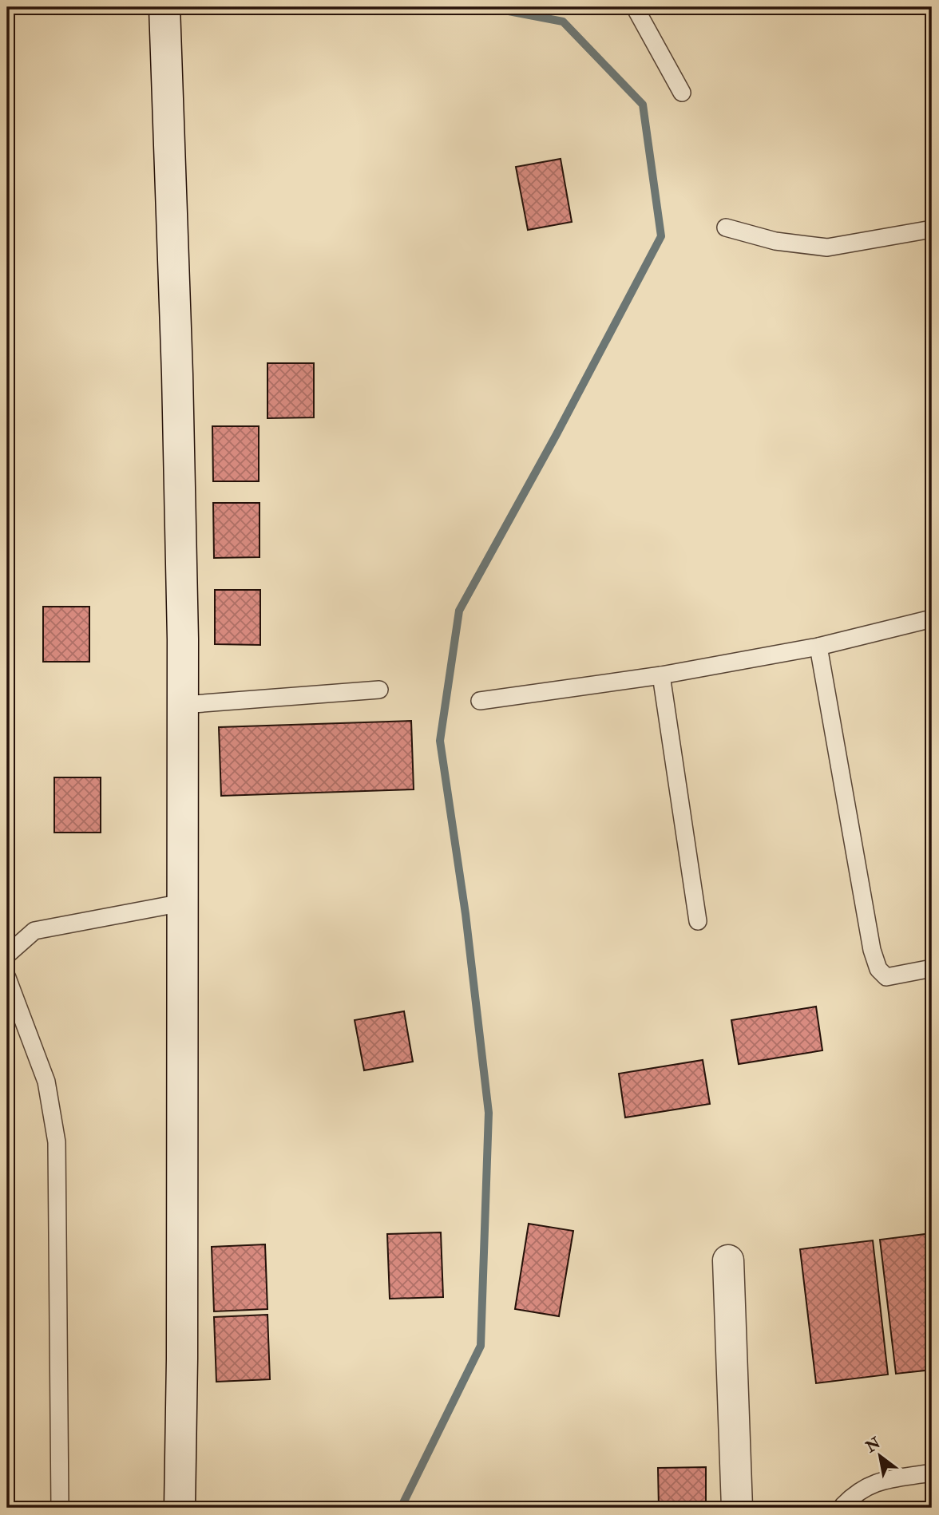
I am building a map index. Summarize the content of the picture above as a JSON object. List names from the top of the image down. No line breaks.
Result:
{"north":"top left"}
